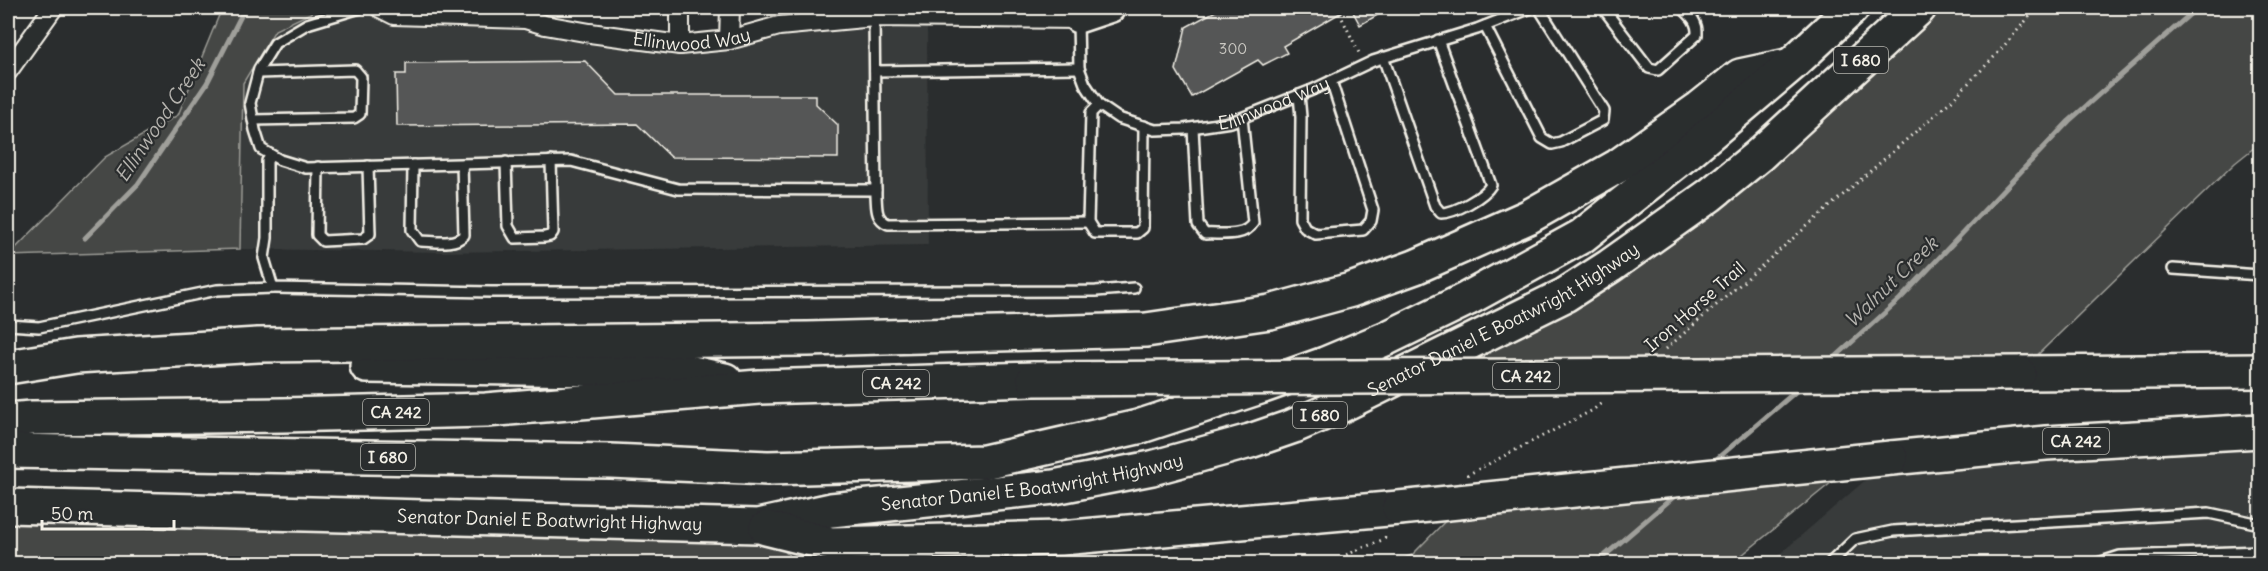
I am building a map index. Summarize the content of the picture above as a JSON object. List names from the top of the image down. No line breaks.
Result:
{"streets":{"highway":["I 680","Senator Daniel E Boatwright Highway","CA 242"],"street":["Ellinwood Way"],"path":["Iron Horse Trail"]},"crossings":[["Senator Daniel E Boatwright Highway","CA 242"]],"water":["Ellinwood Creek","Walnut Creek"],"house_numbers":["300"],"scale_bar":"50 m"}
